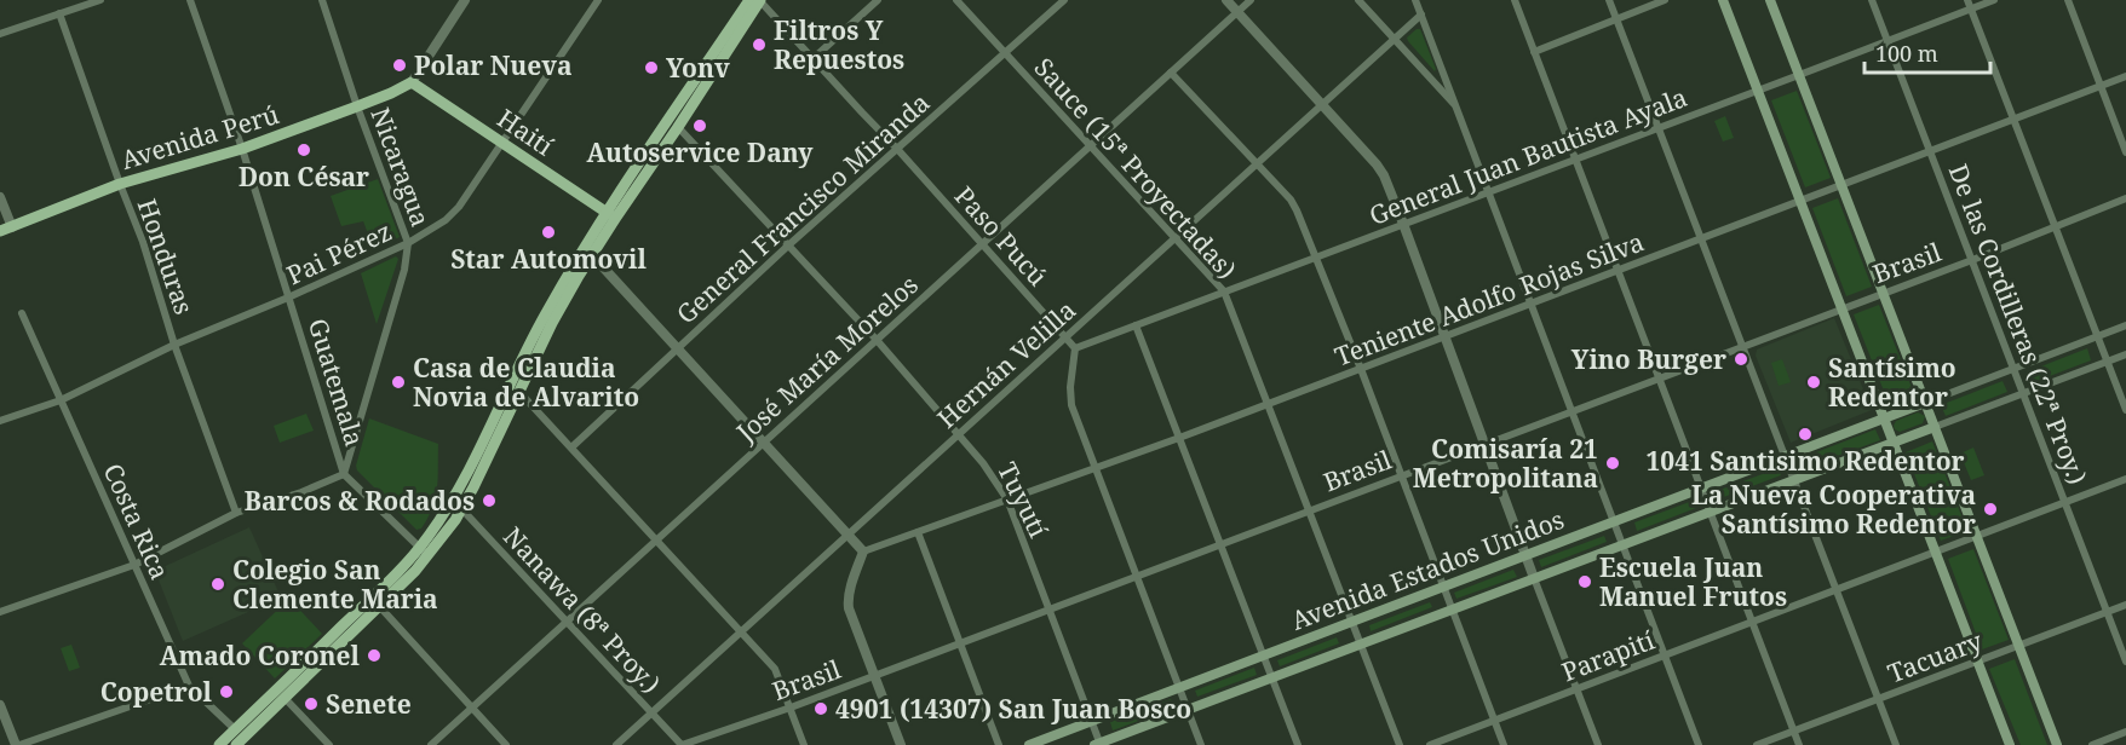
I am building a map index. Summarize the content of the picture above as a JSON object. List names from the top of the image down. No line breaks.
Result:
{"streets":{"main road":["Haití","Avenida Perú","Avenida Estados Unidos"],"street":["General Juan Bautista Ayala","Nicaragua","Sauce (15ª Proyectadas)","General Francisco Miranda","Paso Pucú","Pai Pérez","Honduras","Brasil","Teniente Adolfo Rojas Silva","De las Cordilleras (22ª Proy.)","José María Morelos","Hernán Velilla","Guatemala","Tuyutí","Costa Rica","Nanawa (8ª Proy.)","Parapití","Tacuary"]},"crossings":[["Haití","Avenida Perú"],["Haití","Pai Pérez"],["Avenida Perú","Nicaragua"],["Avenida Perú","Honduras"],["Avenida Perú","Guatemala"],["General Juan Bautista Ayala","Sauce (15ª Proyectadas)"],["General Juan Bautista Ayala","Paso Pucú"],["General Juan Bautista Ayala","De las Cordilleras (22ª Proy.)"],["Nicaragua","Pai Pérez"],["Nicaragua","Guatemala"],["Sauce (15ª Proyectadas)","General Francisco Miranda"],["Sauce (15ª Proyectadas)","Brasil"],["Sauce (15ª Proyectadas)","Teniente Adolfo Rojas Silva"],["Sauce (15ª Proyectadas)","José María Morelos"],["Sauce (15ª Proyectadas)","Hernán Velilla"],["Sauce (15ª Proyectadas)","Avenida Estados Unidos"],["General Francisco Miranda","Paso Pucú"],["General Francisco Miranda","Tuyutí"],["Paso Pucú","José María Morelos"],["Paso Pucú","Hernán Velilla"],["Pai Pérez","Honduras"],["Pai Pérez","Guatemala"],["Pai Pérez","Costa Rica"],["Brasil","De las Cordilleras (22ª Proy.)"],["Brasil","Tuyutí"],["Brasil","Nanawa (8ª Proy.)"],["Teniente Adolfo Rojas Silva","De las Cordilleras (22ª Proy.)"],["Teniente Adolfo Rojas Silva","Tuyutí"],["De las Cordilleras (22ª Proy.)","Avenida Estados Unidos"],["De las Cordilleras (22ª Proy.)","Parapití"],["De las Cordilleras (22ª Proy.)","Tacuary"],["José María Morelos","Tuyutí"],["José María Morelos","Nanawa (8ª Proy.)"],["Hernán Velilla","Tuyutí"],["Hernán Velilla","Nanawa (8ª Proy.)"],["Tuyutí","Avenida Estados Unidos"]],"places":["Filtros Y Repuestos","Polar Nueva","Yonv","Autoservice Dany","Don César","Star Automovil","Yino Burger","Casa de Claudia Novia de Alvarito","Santísimo Redentor","1041 Santisimo Redentor","Comisaría 21 Metropolitana","Barcos & Rodados","La Nueva Cooperativa Santísimo Redentor","Escuela Juan Manuel Frutos","Colegio San Clemente Maria","Amado Coronel","Copetrol","Senete","4901 (14307) San Juan Bosco"],"scale_bar":"100 m"}
